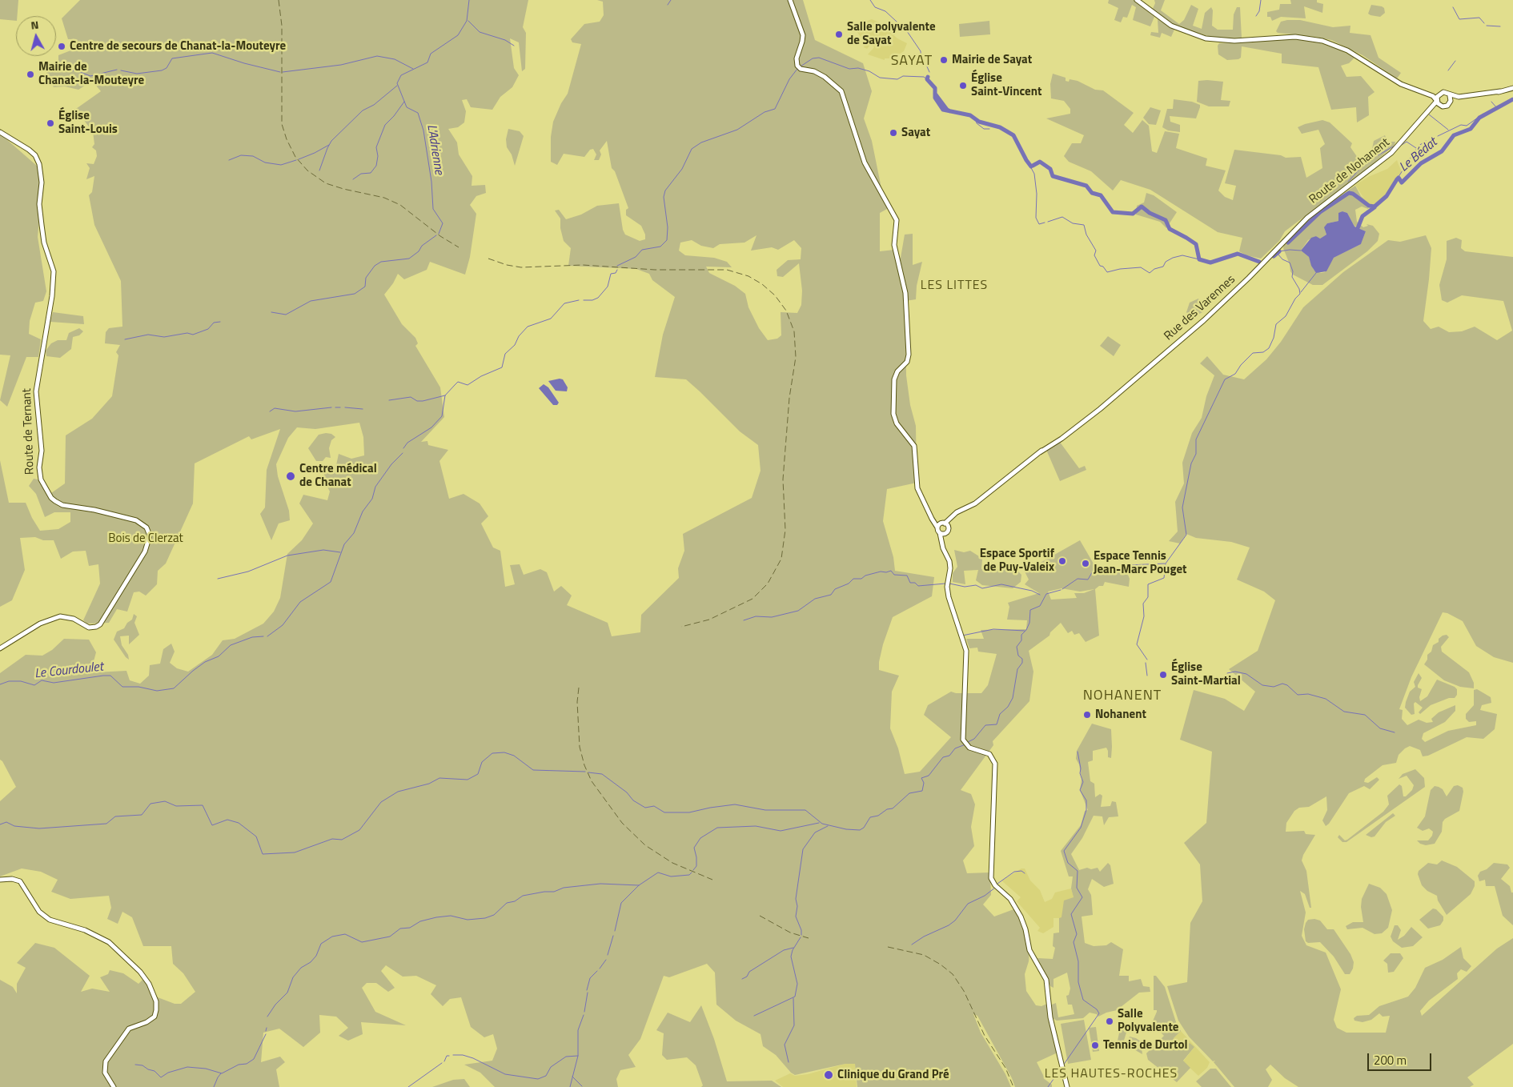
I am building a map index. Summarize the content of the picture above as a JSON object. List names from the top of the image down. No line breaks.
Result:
{"streets":{"main road":["Route de Nohanent","Rue des Varennes","Route de Ternant"]},"crossings":[["Route de Nohanent","Rue des Varennes"]],"districts":["SAYAT","LES LITTES","NOHANENT","LES HAUTES-ROCHES"],"water":["L'Adrienne","Le Bédat","Le Courdoulet"],"parks":["Bois de Clerzat"],"places":["Salle polyvalente de Sayat","Centre de secours de Chanat-la-Mouteyre","Mairie de Sayat","Mairie de Chanat-la-Mouteyre","Église Saint-Vincent","Église Saint-Louis","Sayat","Centre médical de Chanat","Espace Sportif de Puy-Valeix","Espace Tennis Jean-Marc Pouget","Église Saint-Martial","Nohanent","Salle Polyvalente","Tennis de Durtol","Clinique du Grand Pré"],"scale_bar":"200 m","north":"top"}
